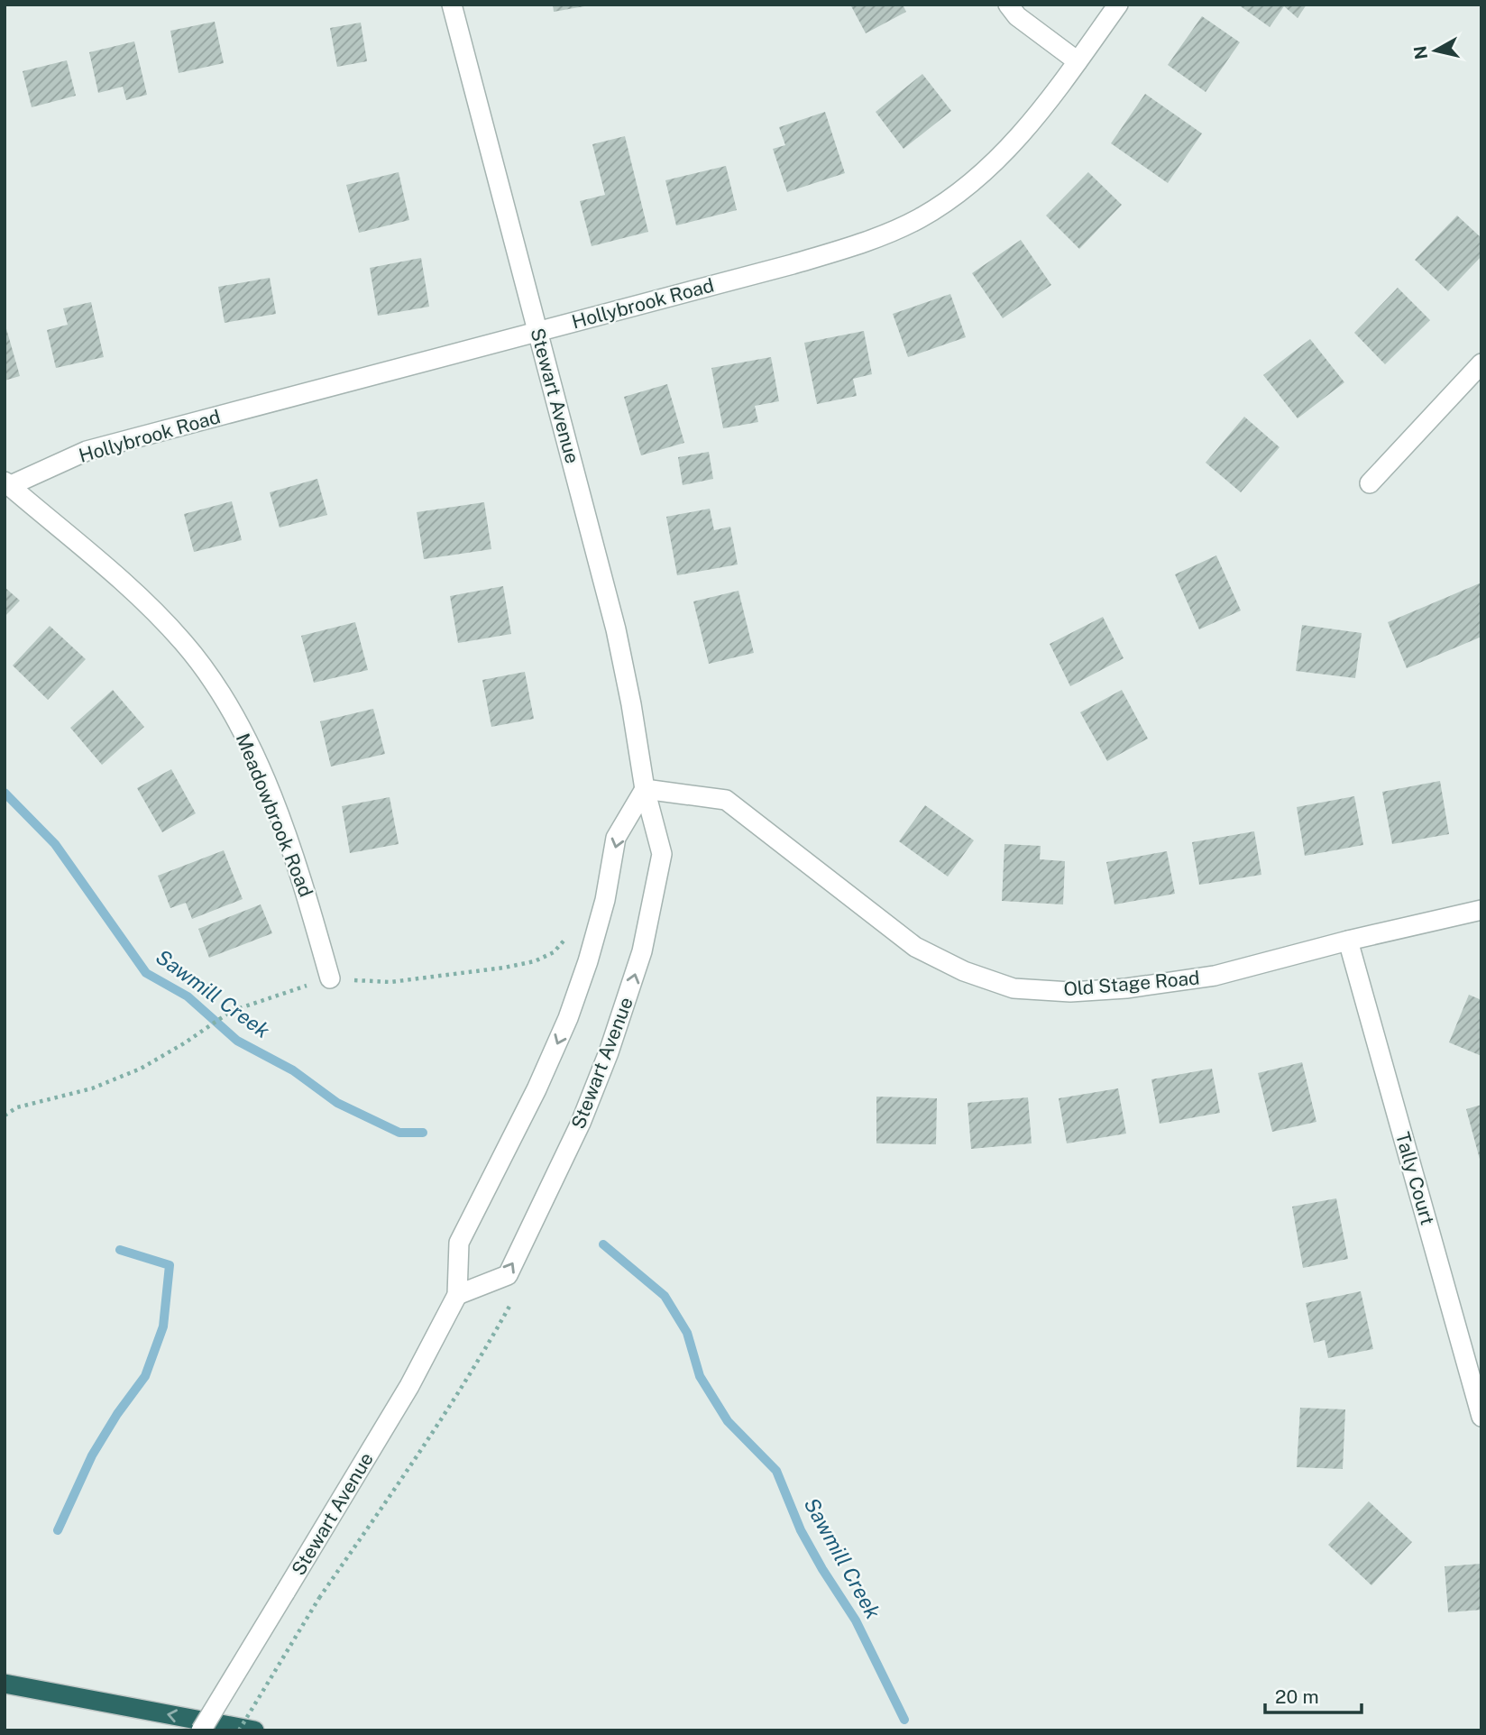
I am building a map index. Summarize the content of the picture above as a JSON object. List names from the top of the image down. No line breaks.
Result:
{"streets":{"street":["Hollybrook Road","Stewart Avenue","Meadowbrook Road","Old Stage Road","Tally Court"]},"crossings":[["Hollybrook Road","Stewart Avenue"],["Hollybrook Road","Meadowbrook Road"],["Stewart Avenue","Old Stage Road"],["Old Stage Road","Tally Court"]],"water":["Sawmill Creek"],"scale_bar":"20 m","north":"left"}
